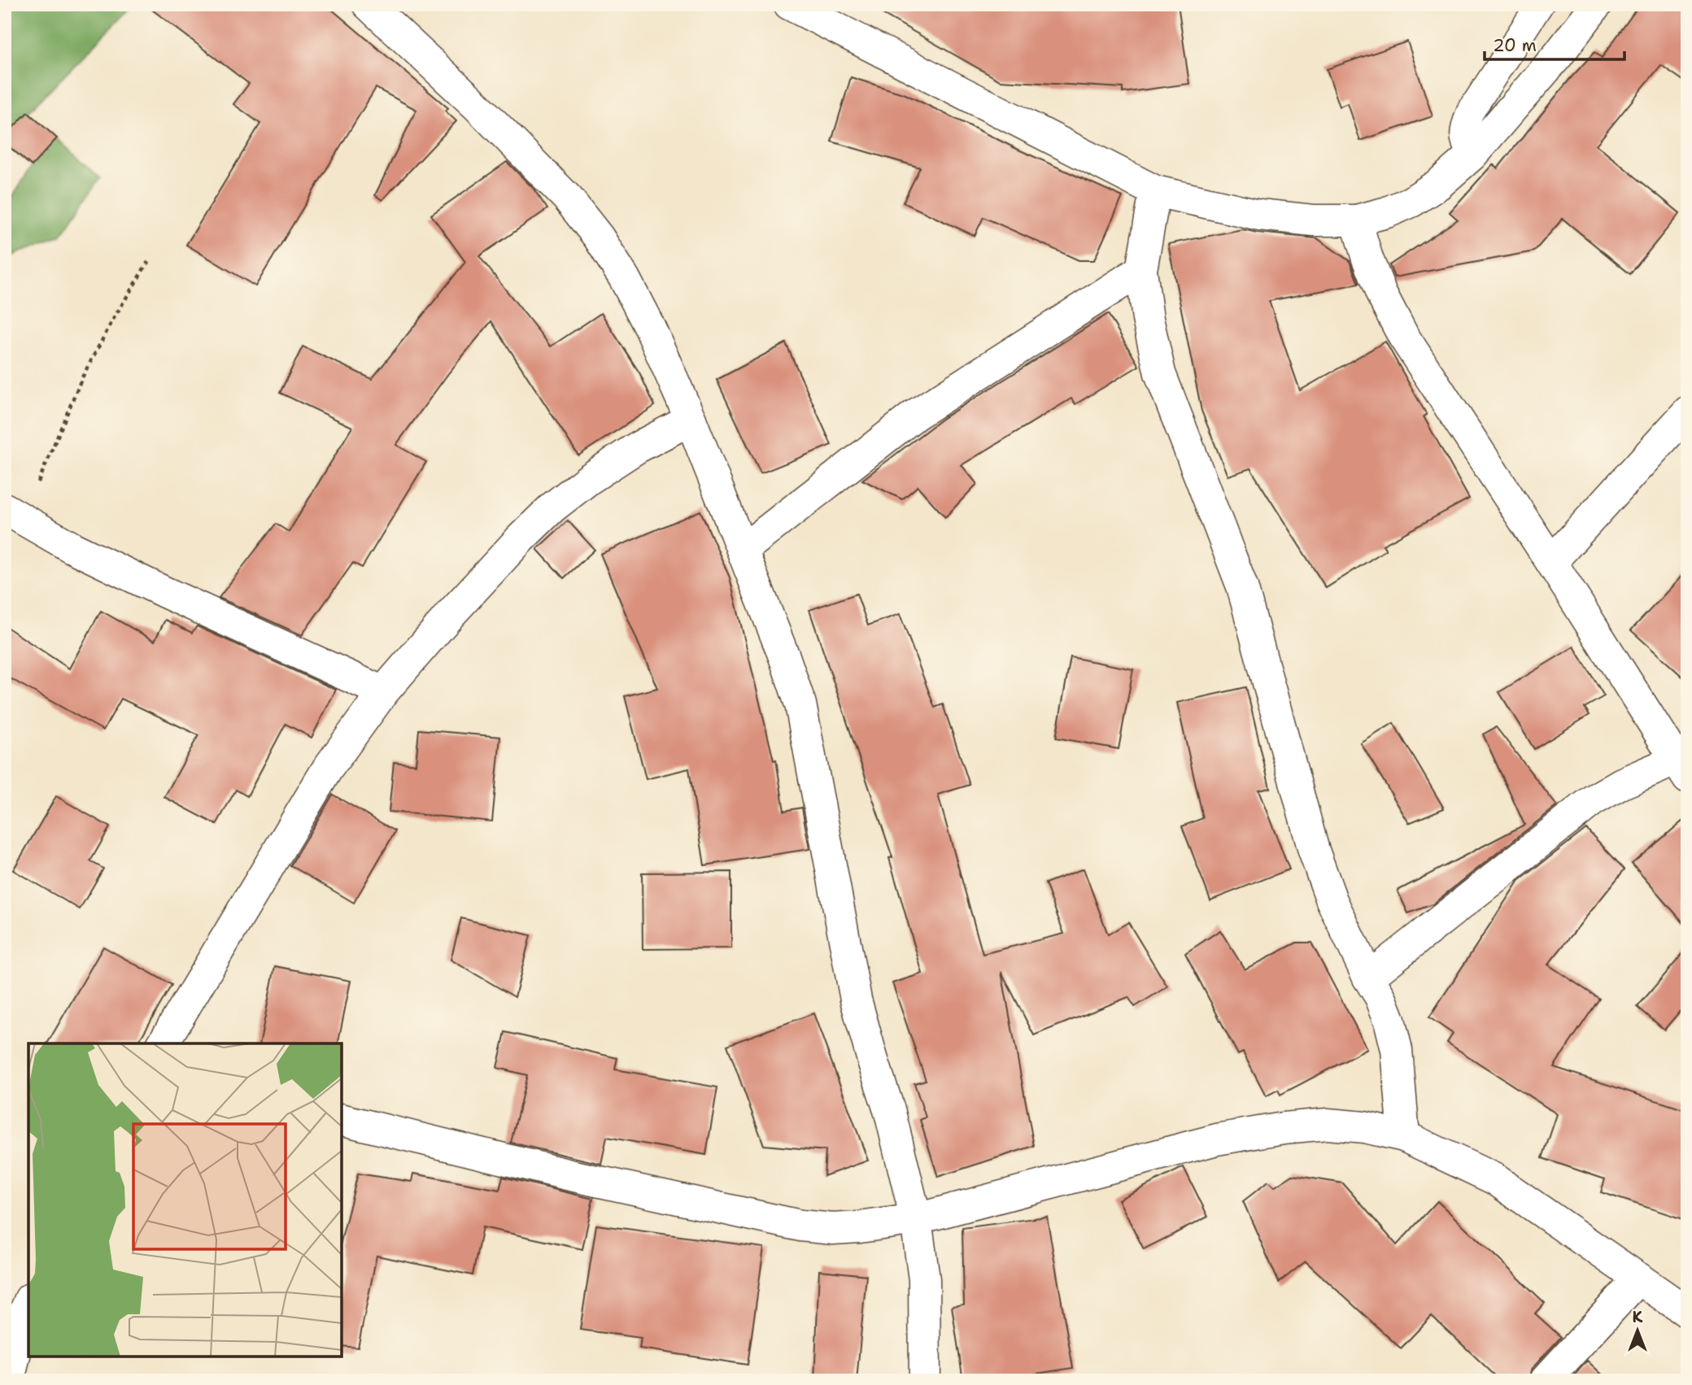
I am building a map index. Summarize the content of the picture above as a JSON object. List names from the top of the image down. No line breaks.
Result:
{"scale_bar":"20 m","north":"top"}
